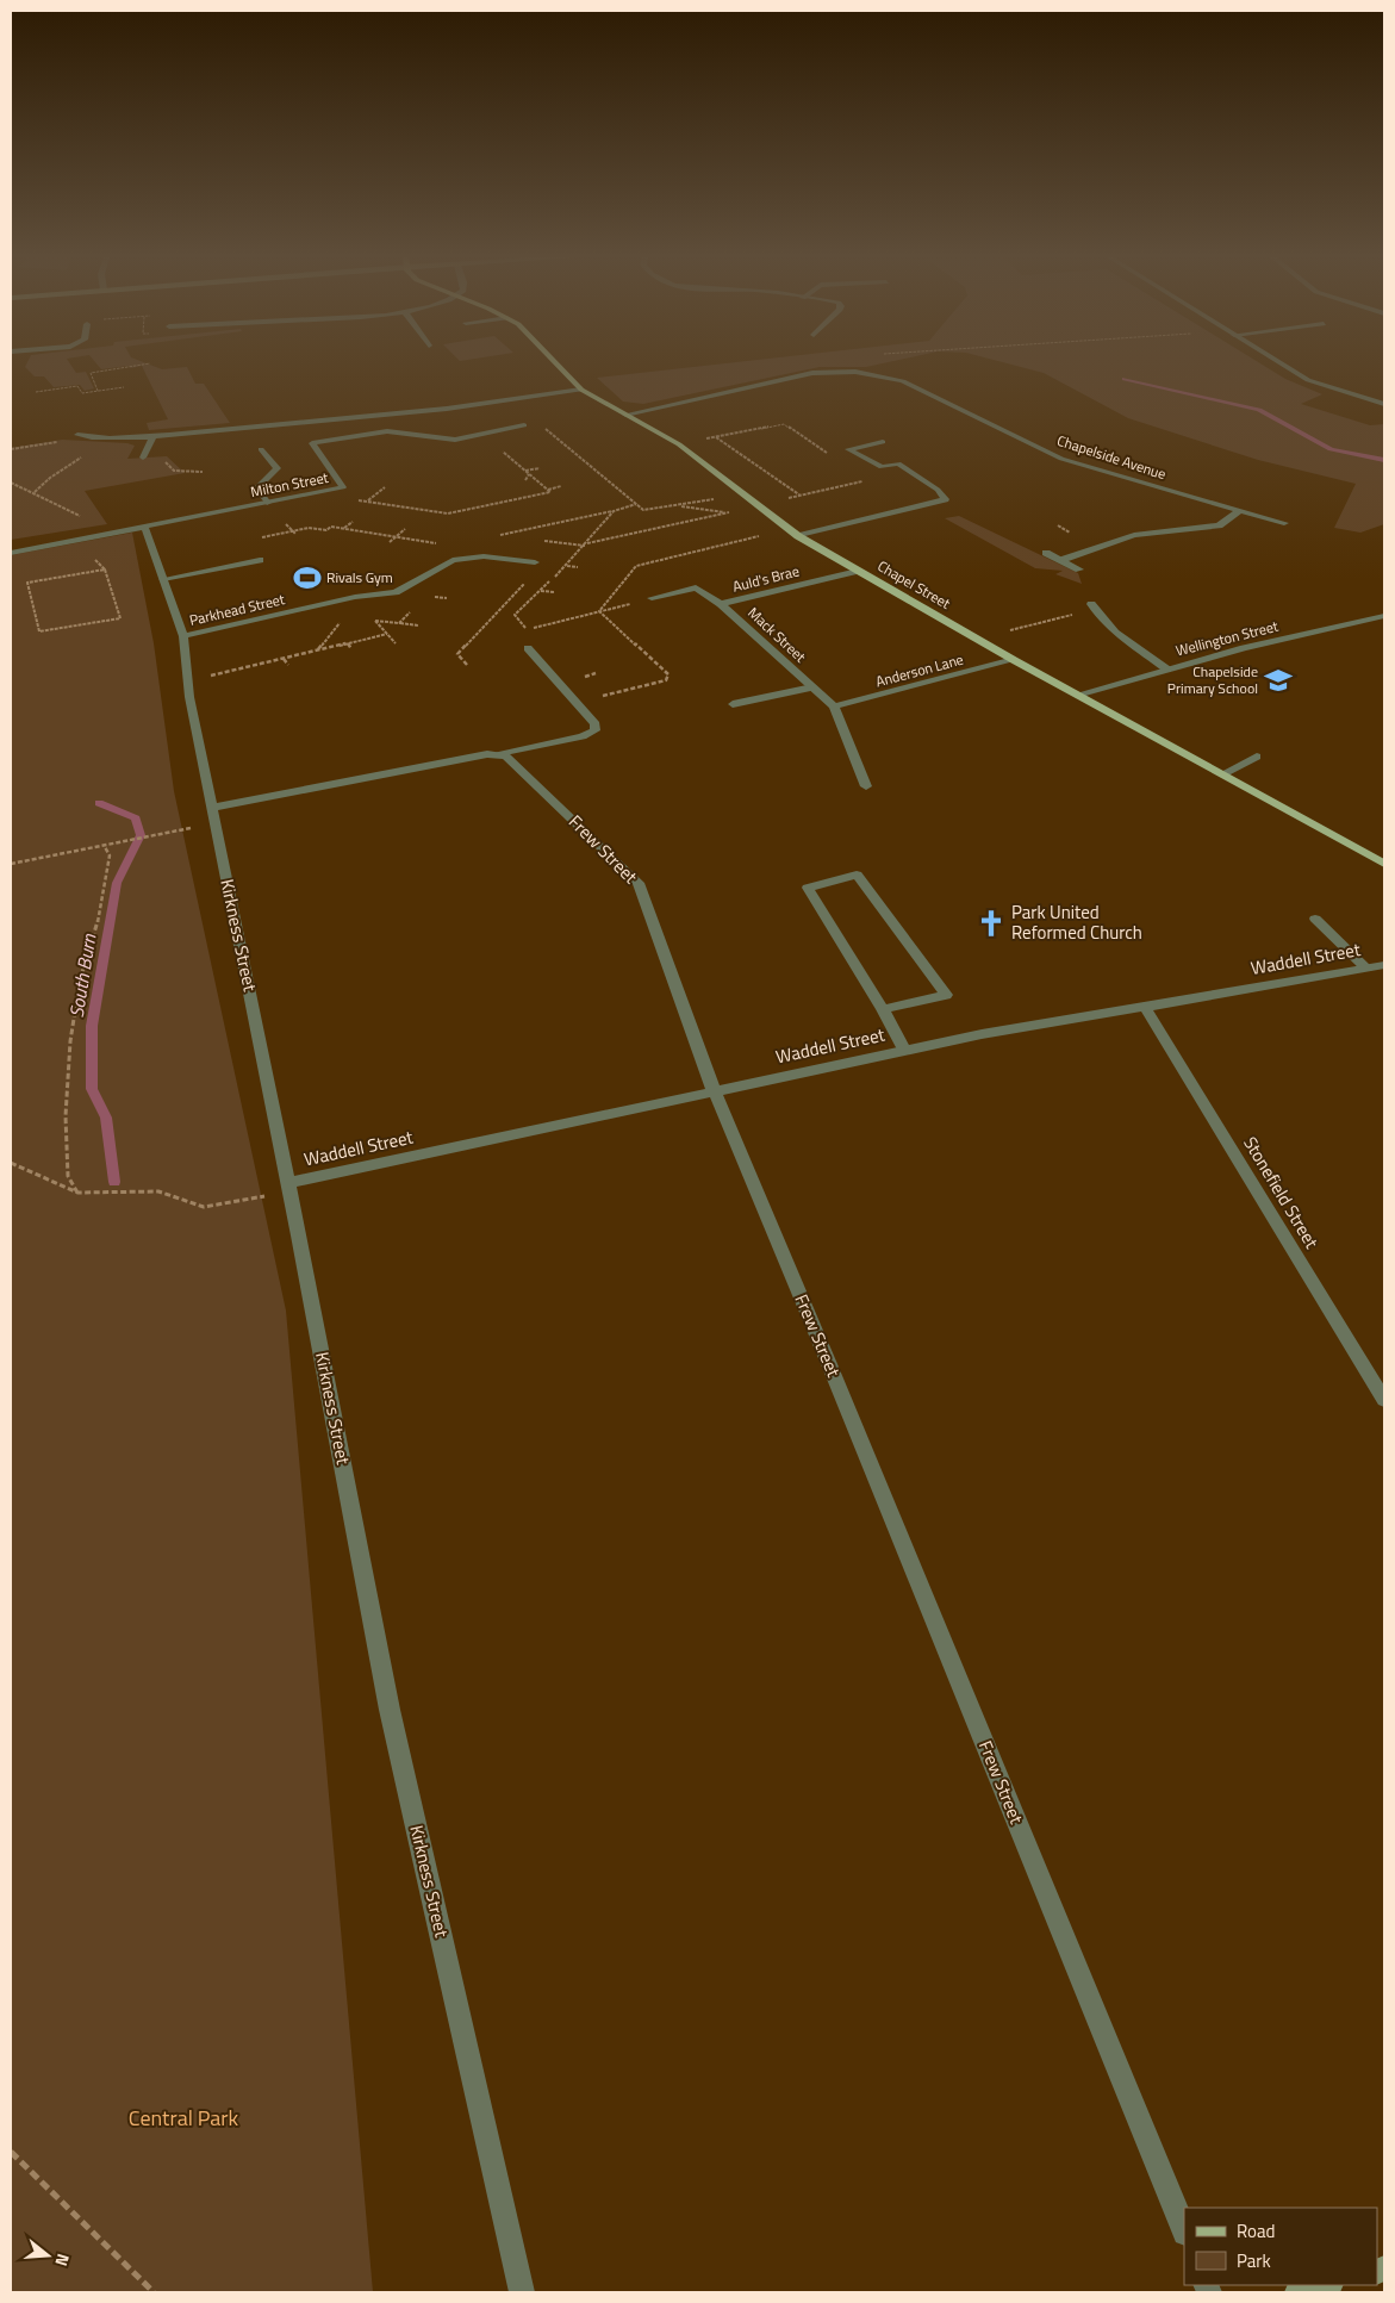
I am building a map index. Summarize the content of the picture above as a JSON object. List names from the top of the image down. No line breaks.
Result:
{"streets":{"main road":["Chapel Street"],"street":["Chapelside Avenue","Milton Street","Auld's Brae","Parkhead Street","Mack Street","Wellington Street","Anderson Lane","Frew Street","Kirkness Street","Waddell Street","Stonefield Street"]},"crossings":[["Chapelside Avenue","Chapel Street"],["Milton Street","Kirkness Street"],["Auld's Brae","Chapel Street"],["Auld's Brae","Mack Street"],["Chapel Street","Wellington Street"],["Chapel Street","Anderson Lane"],["Parkhead Street","Kirkness Street"],["Mack Street","Anderson Lane"],["Frew Street","Waddell Street"],["Kirkness Street","Waddell Street"],["Waddell Street","Stonefield Street"]],"water":["South Burn"],"parks":["Central Park"],"places":{"sports":["Rivals Gym"],"school or university":["Chapelside Primary School"],"church":["Park United Reformed Church"]},"legend":["Road","Park"],"north":"right"}
